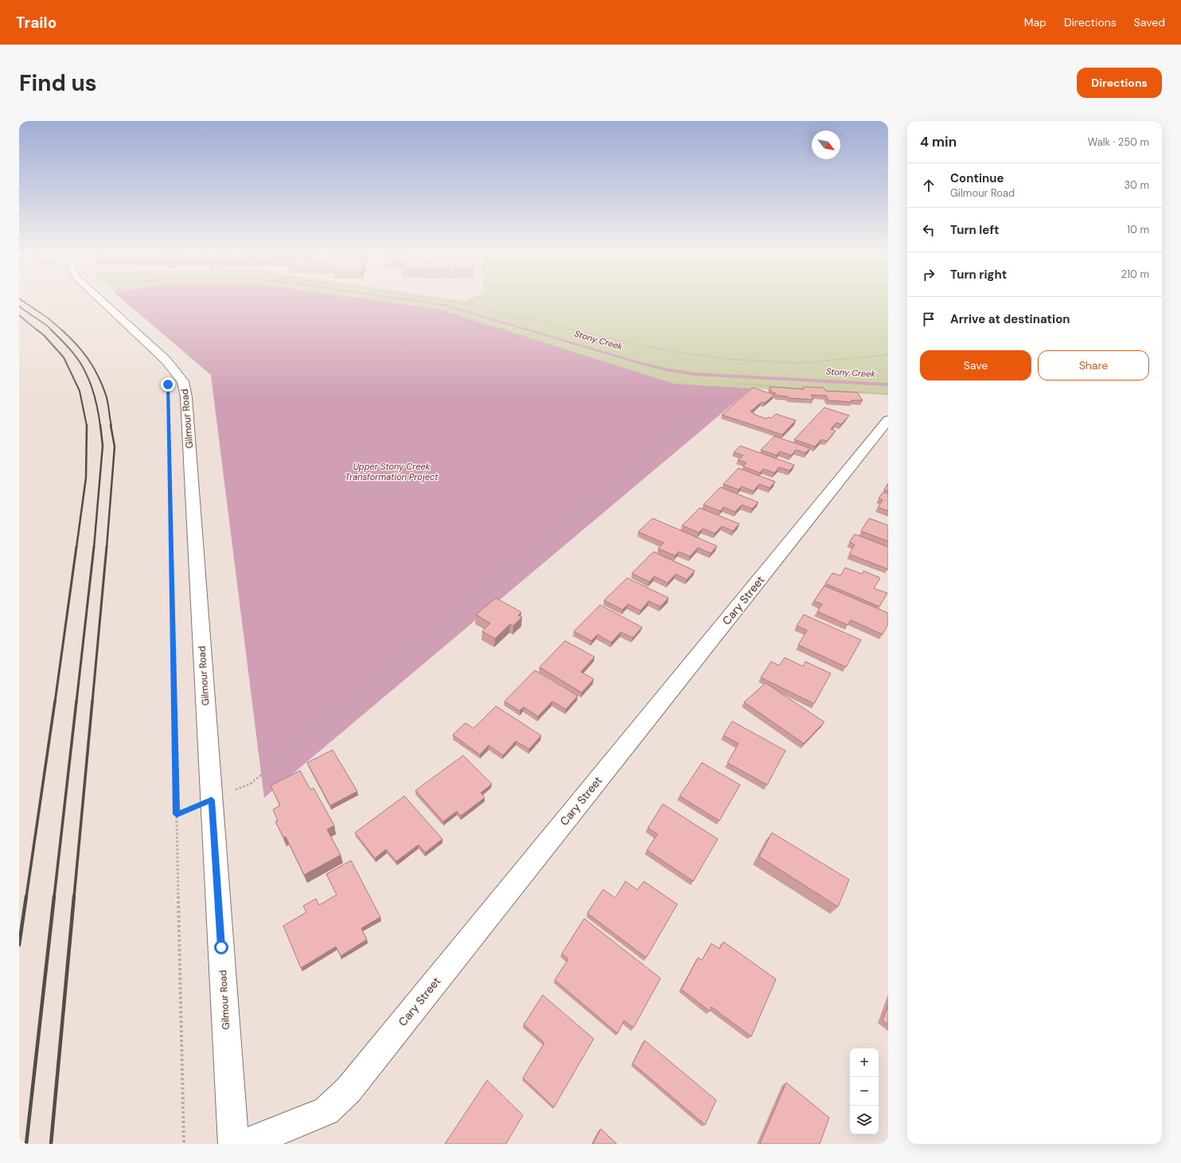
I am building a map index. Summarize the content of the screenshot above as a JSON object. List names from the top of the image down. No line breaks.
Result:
{"streets":{"street":["Gilmour Road","Cary Street"]},"water":["Stony Creek","Upper Stony Creek Transformation Project"],"north":"bottom right","page":{"header":"Trailo","nav":["Map","Directions","Saved"],"buttons":["Directions",["Save","Share"]],"title":"Find us","heading":["4 min","Walk · 250 m"],"list":[["Continue","Gilmour Road","30 m"],["Turn left","10 m"],["Turn right","210 m"],"Arrive at destination"],"map_buttons":["+","−"]}}
